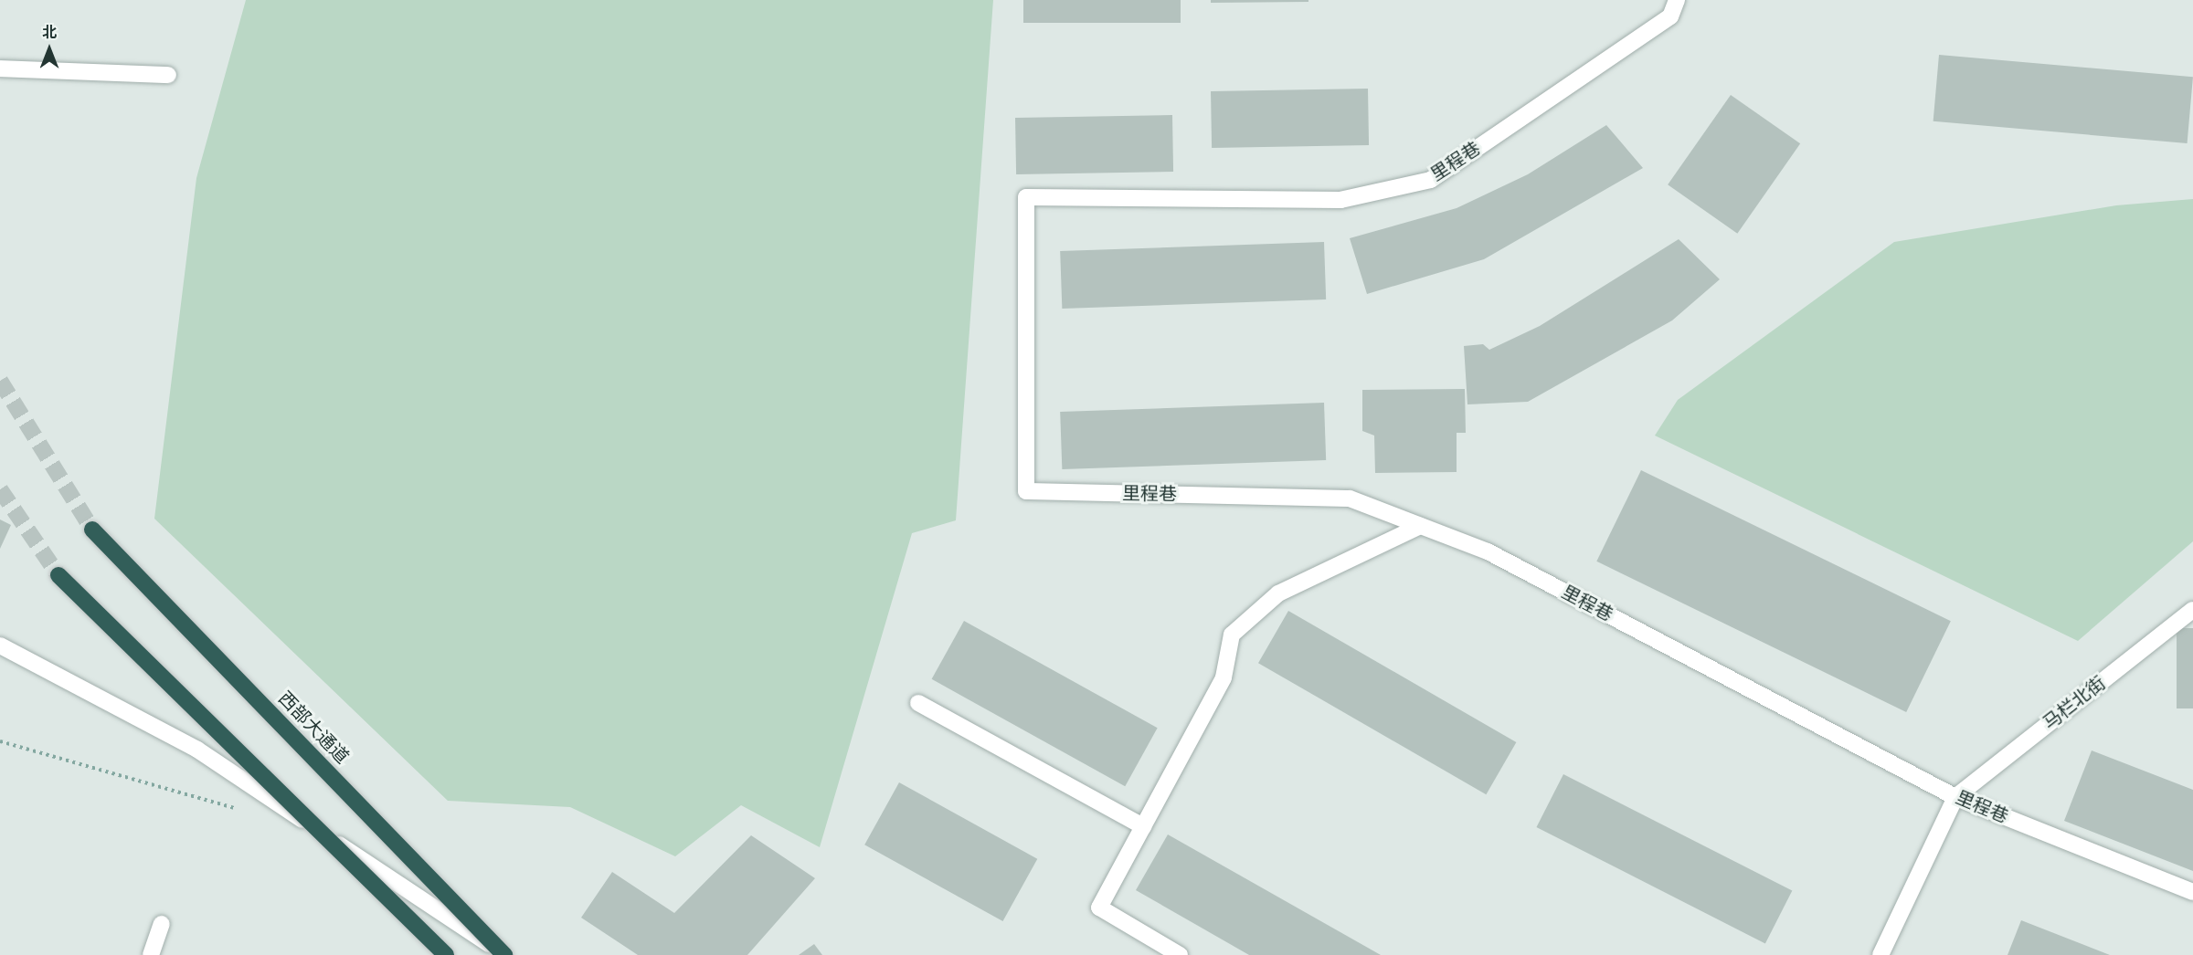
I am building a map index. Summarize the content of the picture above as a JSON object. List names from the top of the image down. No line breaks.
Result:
{"streets":{"highway":["西部大通道"],"street":["里程巷","马栏北街"]},"crossings":[["里程巷","马栏北街"]],"north":"top"}
